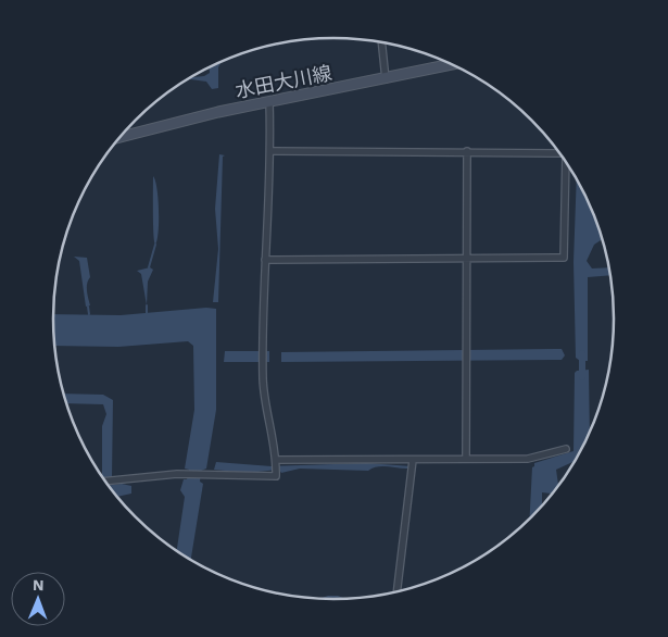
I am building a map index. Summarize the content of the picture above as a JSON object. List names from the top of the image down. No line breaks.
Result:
{"streets":{"main road":["水田大川線"]},"north":"top"}
